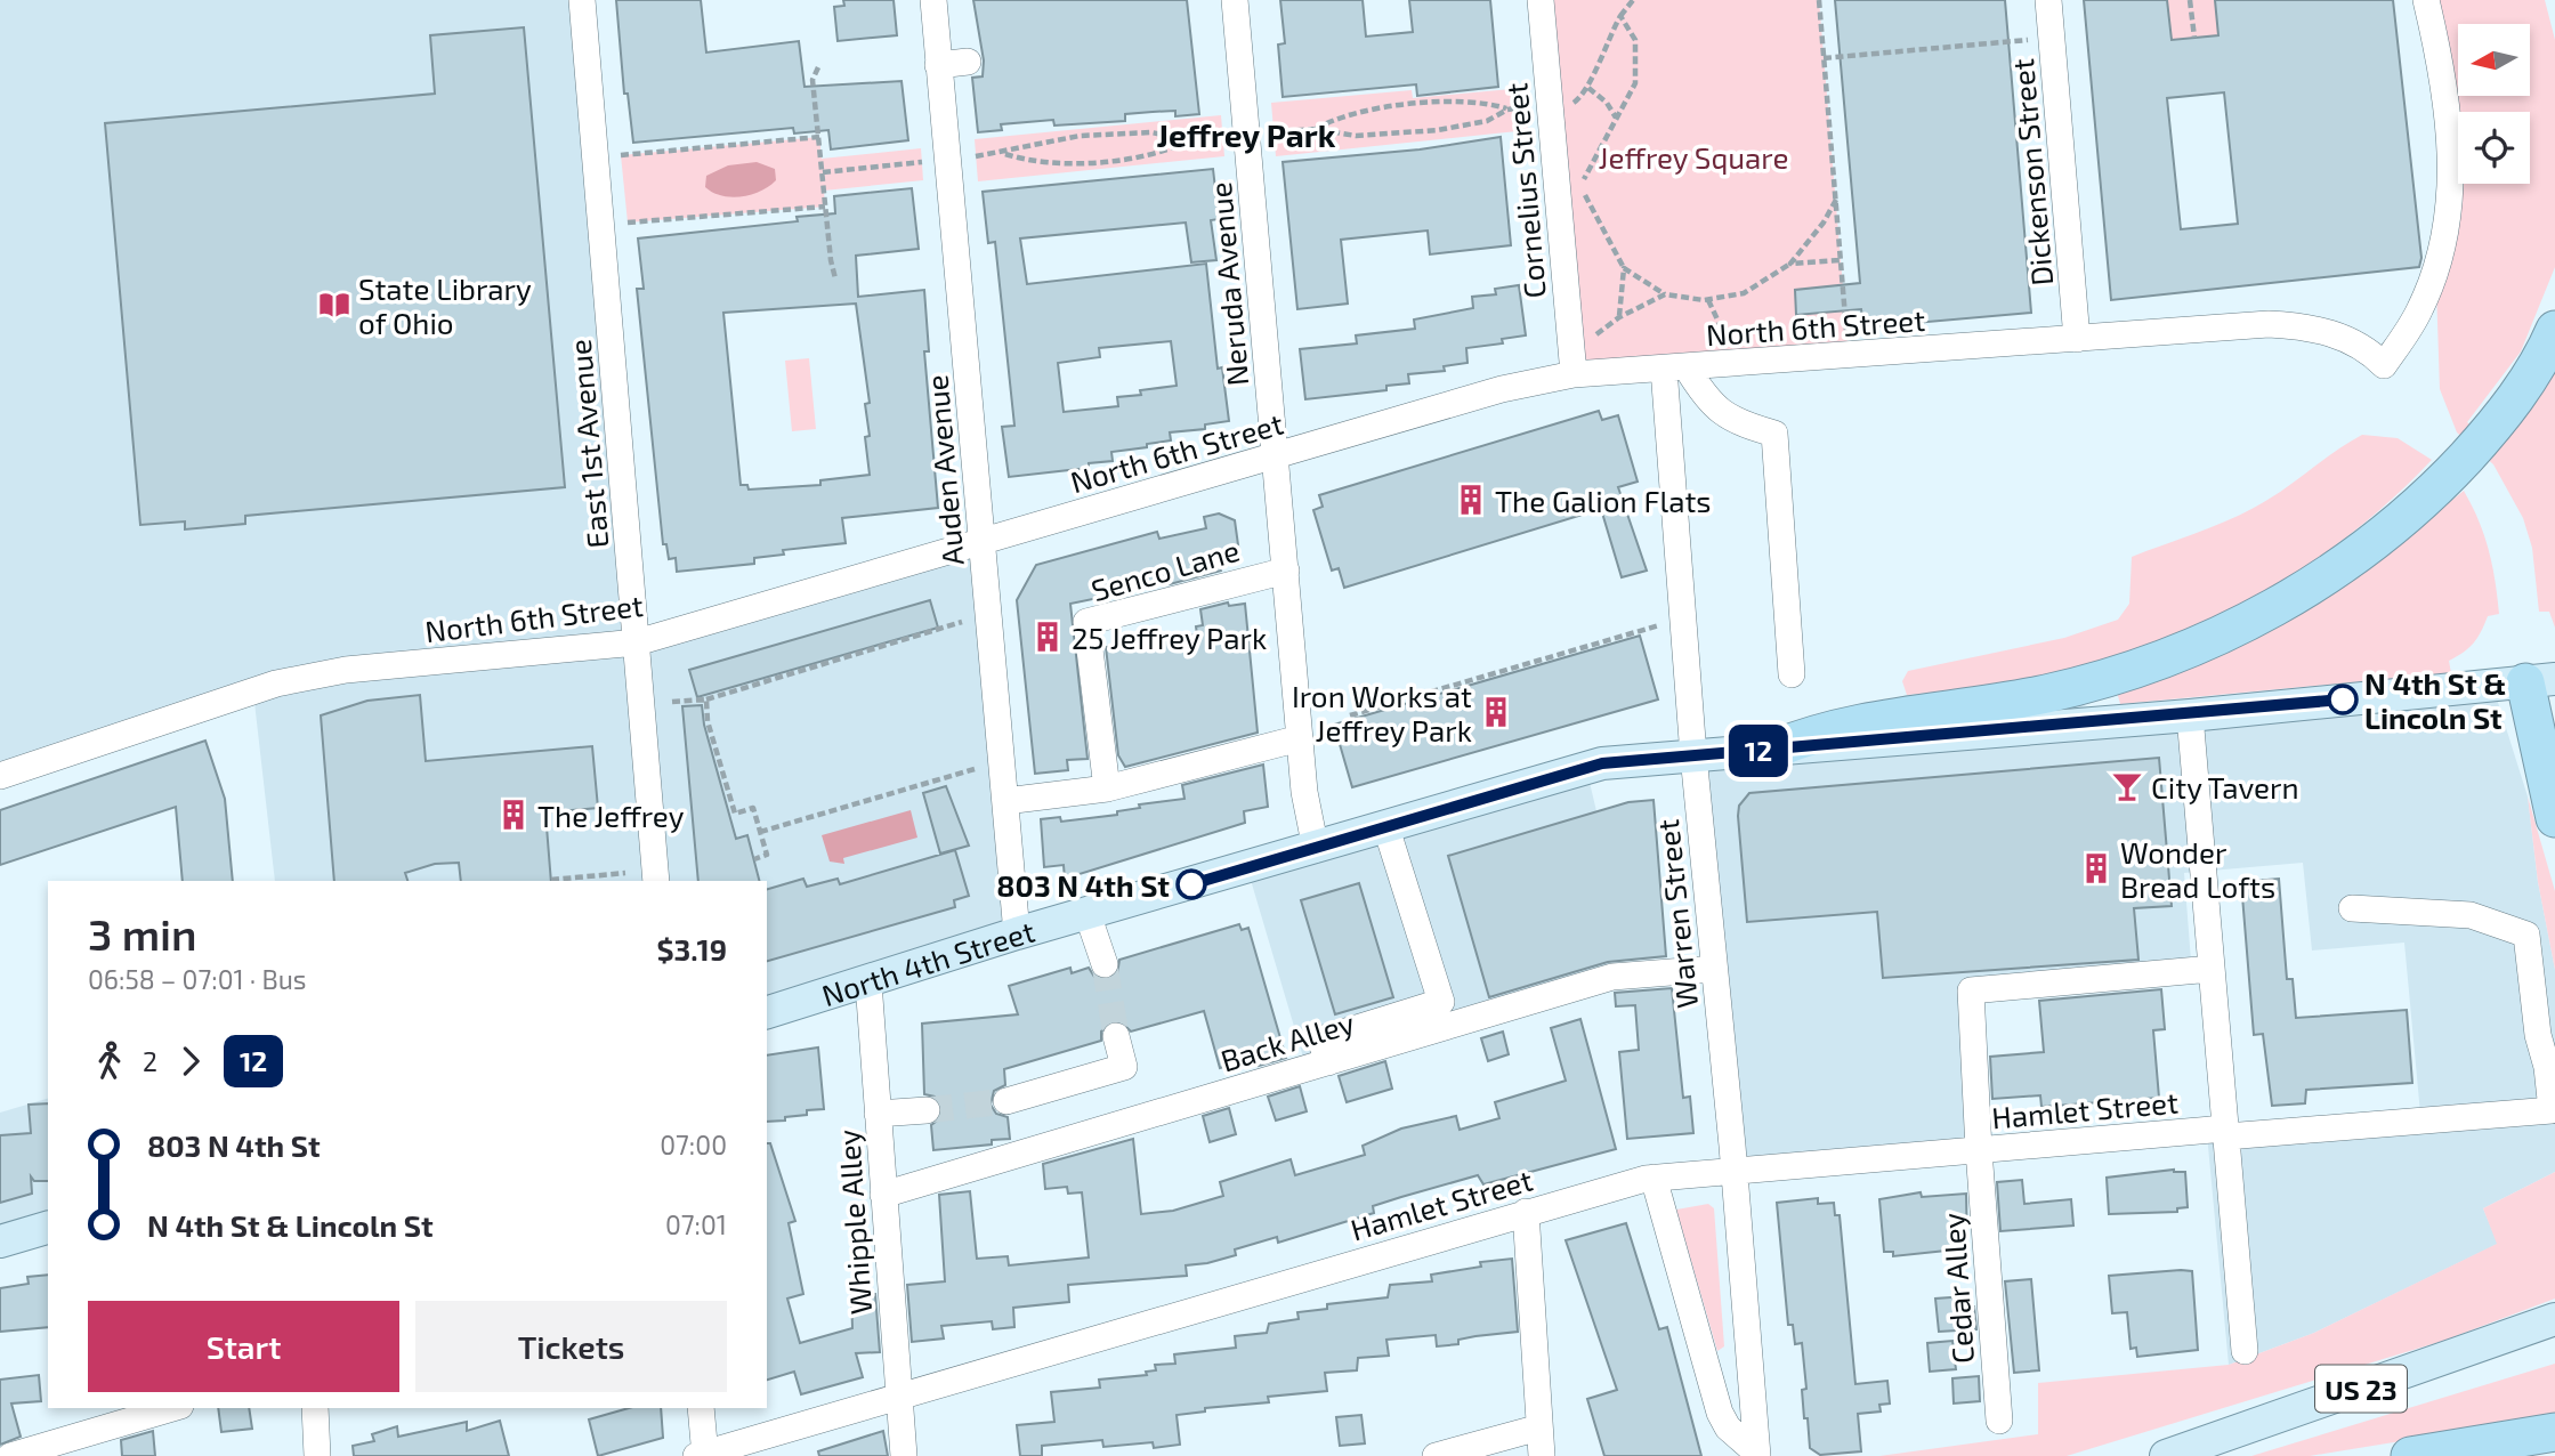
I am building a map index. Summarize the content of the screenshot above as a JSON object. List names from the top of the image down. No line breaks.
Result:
{"streets":{"main road":["North 4th Street","US 23"],"street":["Dickenson Street","Cornelius Street","Neruda Avenue","North 6th Street","East 1st Avenue","Auden Avenue","Senco Lane","Warren Street","Back Alley","Hamlet Street","Whipple Alley","Cedar Alley"]},"crossings":[["Dickenson Street","North 6th Street"],["Cornelius Street","North 6th Street"],["Neruda Avenue","North 6th Street"],["Neruda Avenue","Senco Lane"],["Neruda Avenue","North 4th Street"],["North 6th Street","East 1st Avenue"],["North 6th Street","Auden Avenue"],["North 6th Street","Warren Street"],["Auden Avenue","North 4th Street"],["Warren Street","North 4th Street"],["Warren Street","Back Alley"],["Warren Street","Hamlet Street"],["North 4th Street","Whipple Alley"],["Back Alley","Whipple Alley"],["Hamlet Street","Whipple Alley"],["Hamlet Street","Cedar Alley"]],"districts":["Jeffrey Park"],"parks":["Jeffrey Square"],"places":{"library":["State Library of Ohio"],"building":["The Galion Flats","25 Jeffrey Park","Iron Works at Jeffrey Park","The Jeffrey","Wonder Bread Lofts"],"other":["N 4th St & Lincoln St","803 N 4th St"],"bar":["City Tavern"]},"lines":["bus line 12"],"north":"left","page":{"on_map":"12","heading":["3 min","06:58 – 07:01 · Bus","$3.19"],"legs":["2","12"],"list":[{"name":"803 N 4th St","value":"07:00"},{"name":"N 4th St & Lincoln St","value":"07:01"}],"buttons":["Start","Tickets"]}}
